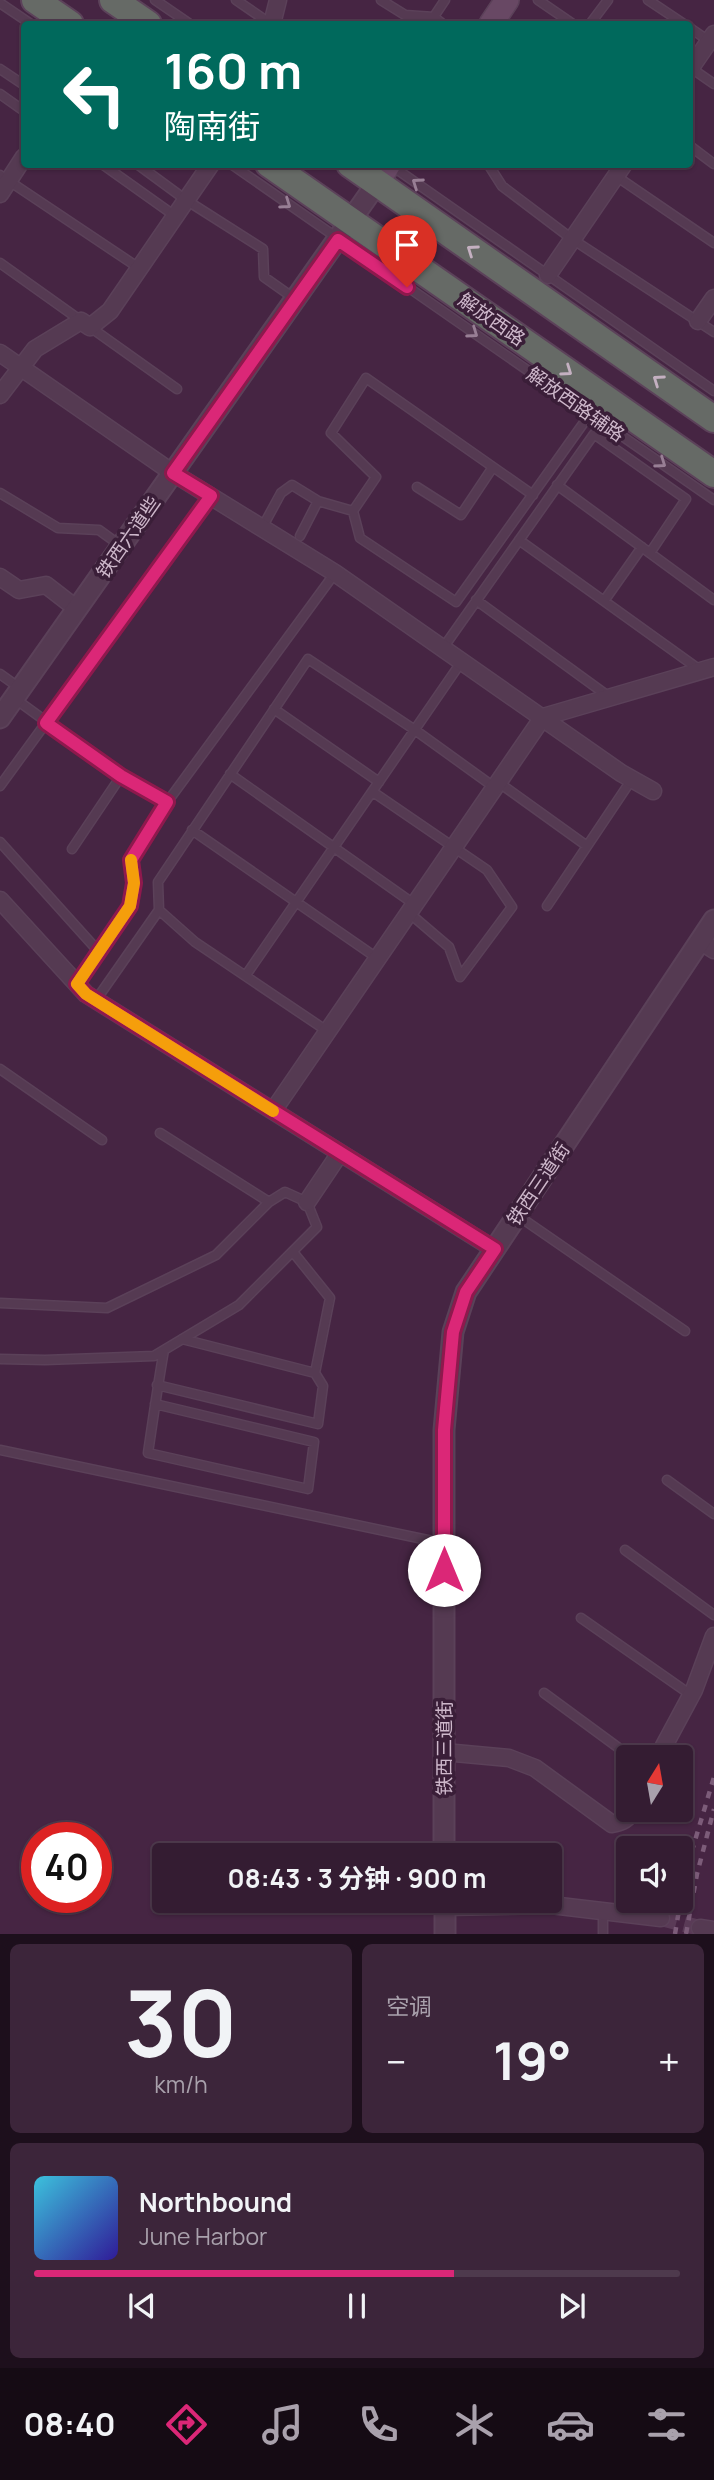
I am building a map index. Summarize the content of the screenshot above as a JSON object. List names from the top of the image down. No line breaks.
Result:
{"streets":{"highway":["解放西路"],"street":["铁西六道些","铁西三道街"],"lane":["解放西路辅路"]},"crossings":[["解放西路","解放西路辅路"],["解放西路","铁西六道些"],["解放西路辅路","铁西六道些"]],"one_way":["解放西路辅路"],"north":"top","page":{"turn":["160 m","陶南街"],"limit":"40","trip":"08:43 · 3 分钟 · 900 m","tile":[["30","km/h"],"空调"],"heat":["−","19°","+"],"song":["Northbound","June Harbor"],"tabs":"08:40"}}
